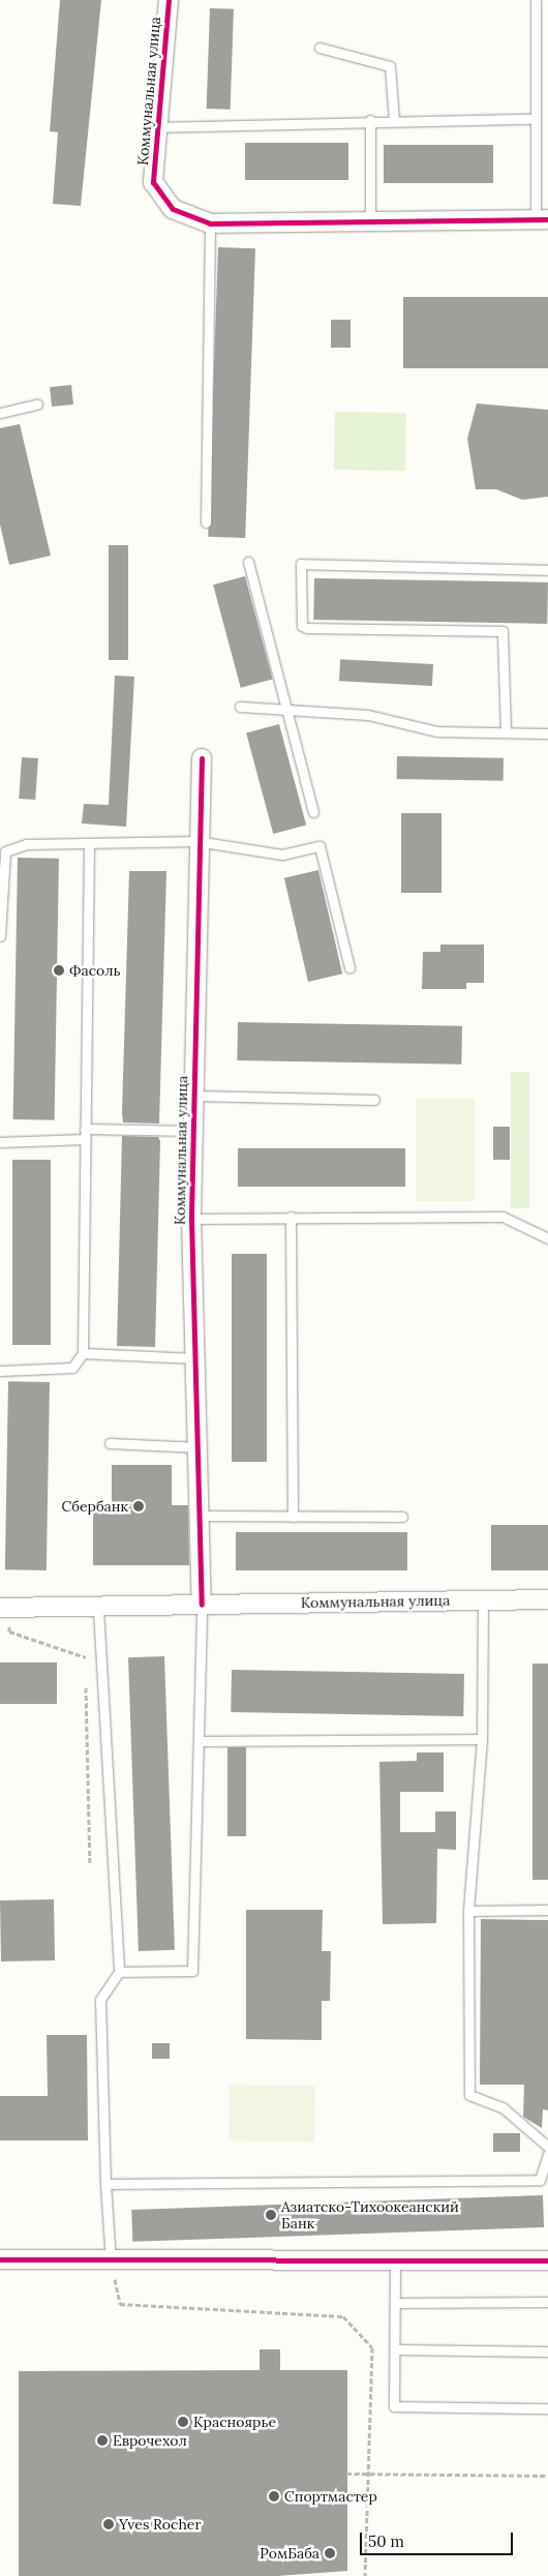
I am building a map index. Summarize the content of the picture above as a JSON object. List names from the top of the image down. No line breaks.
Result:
{"streets":{"street":["Коммунальная улица"]},"places":["Фасоль","Сбербанк","Азиатско-Тихоокеанский Банк","Красноярье","Еврочехол","Спортмастер","Yves Rocher","РомБаба"],"scale_bar":"50 m"}
